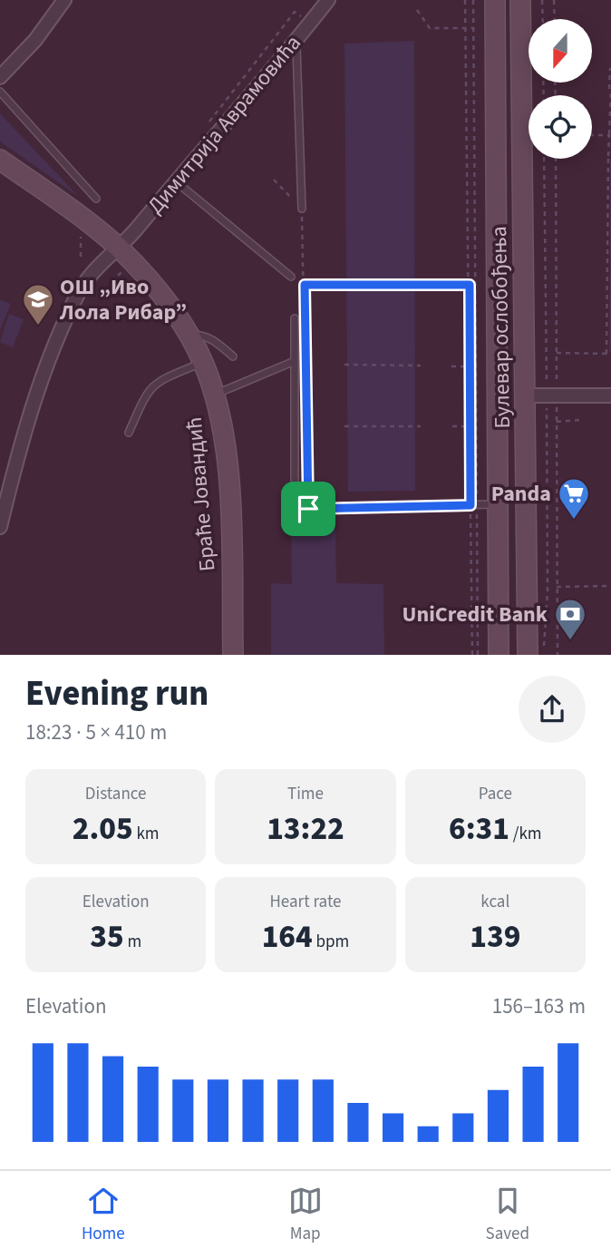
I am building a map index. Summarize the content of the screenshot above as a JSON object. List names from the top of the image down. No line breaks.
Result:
{"streets":{"main road":["Булевар ослобођења","Браће Јовандић"],"street":["Димитрија Аврамовића"]},"crossings":[["Димитрија Аврамовића","Браће Јовандић"]],"places":{"school or university":["ОШ „Иво Лола Рибар”"],"supermarket":["Panda"],"bank":["UniCredit Bank"]},"north":"bottom","page":{"heading":["Evening run","18:23 · 5 × 410 m"],"stats":[["Distance","2.05 km"],["Time","13:22"],["Pace","6:31 /km"],["Elevation","35 m"],["Heart rate","164 bpm"],["kcal","139"]],"chart":["Elevation","156–163 m"],"tabs":["Home","Map","Saved"]}}
